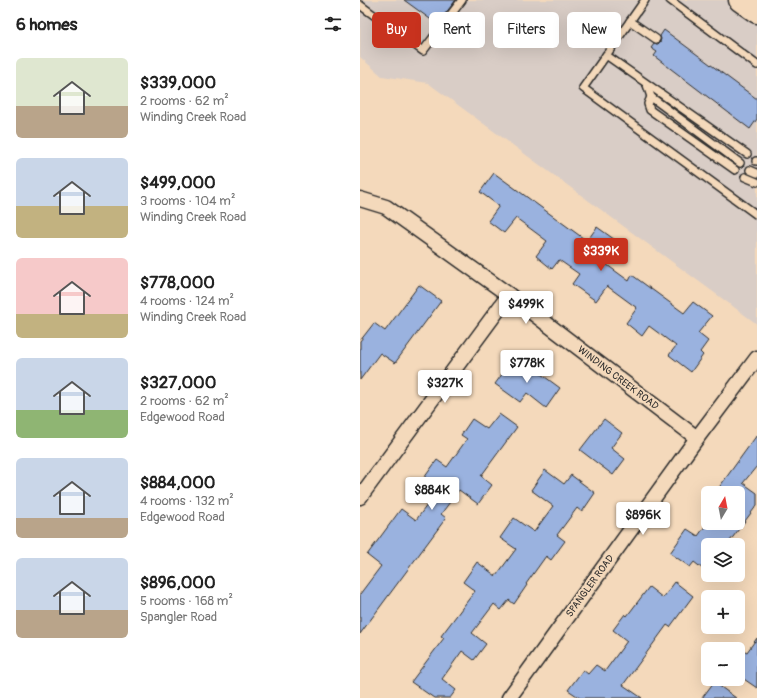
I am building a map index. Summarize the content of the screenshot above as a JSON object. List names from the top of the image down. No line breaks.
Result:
{"streets":{"street":["WINDING CREEK ROAD","SPANGLER ROAD"]},"crossings":[["WINDING CREEK ROAD","SPANGLER ROAD"]],"north":"top","page":{"heading":"6 homes","chip":["Buy","Rent","Filters","New"],"list":[{"name":"$339,000","note":"2 rooms · 62 m² · Winding Creek Road"},{"name":"$499,000","note":"3 rooms · 104 m² · Winding Creek Road"},{"name":"$778,000","note":"4 rooms · 124 m² · Winding Creek Road"},{"name":"$327,000","note":"2 rooms · 62 m² · Edgewood Road"},{"name":"$884,000","note":"4 rooms · 132 m² · Edgewood Road"},{"name":"$896,000","note":"5 rooms · 168 m² · Spangler Road"}],"price":["$339K","$499K","$778K","$327K","$884K","$896K"],"map_buttons":["+","−"]}}
